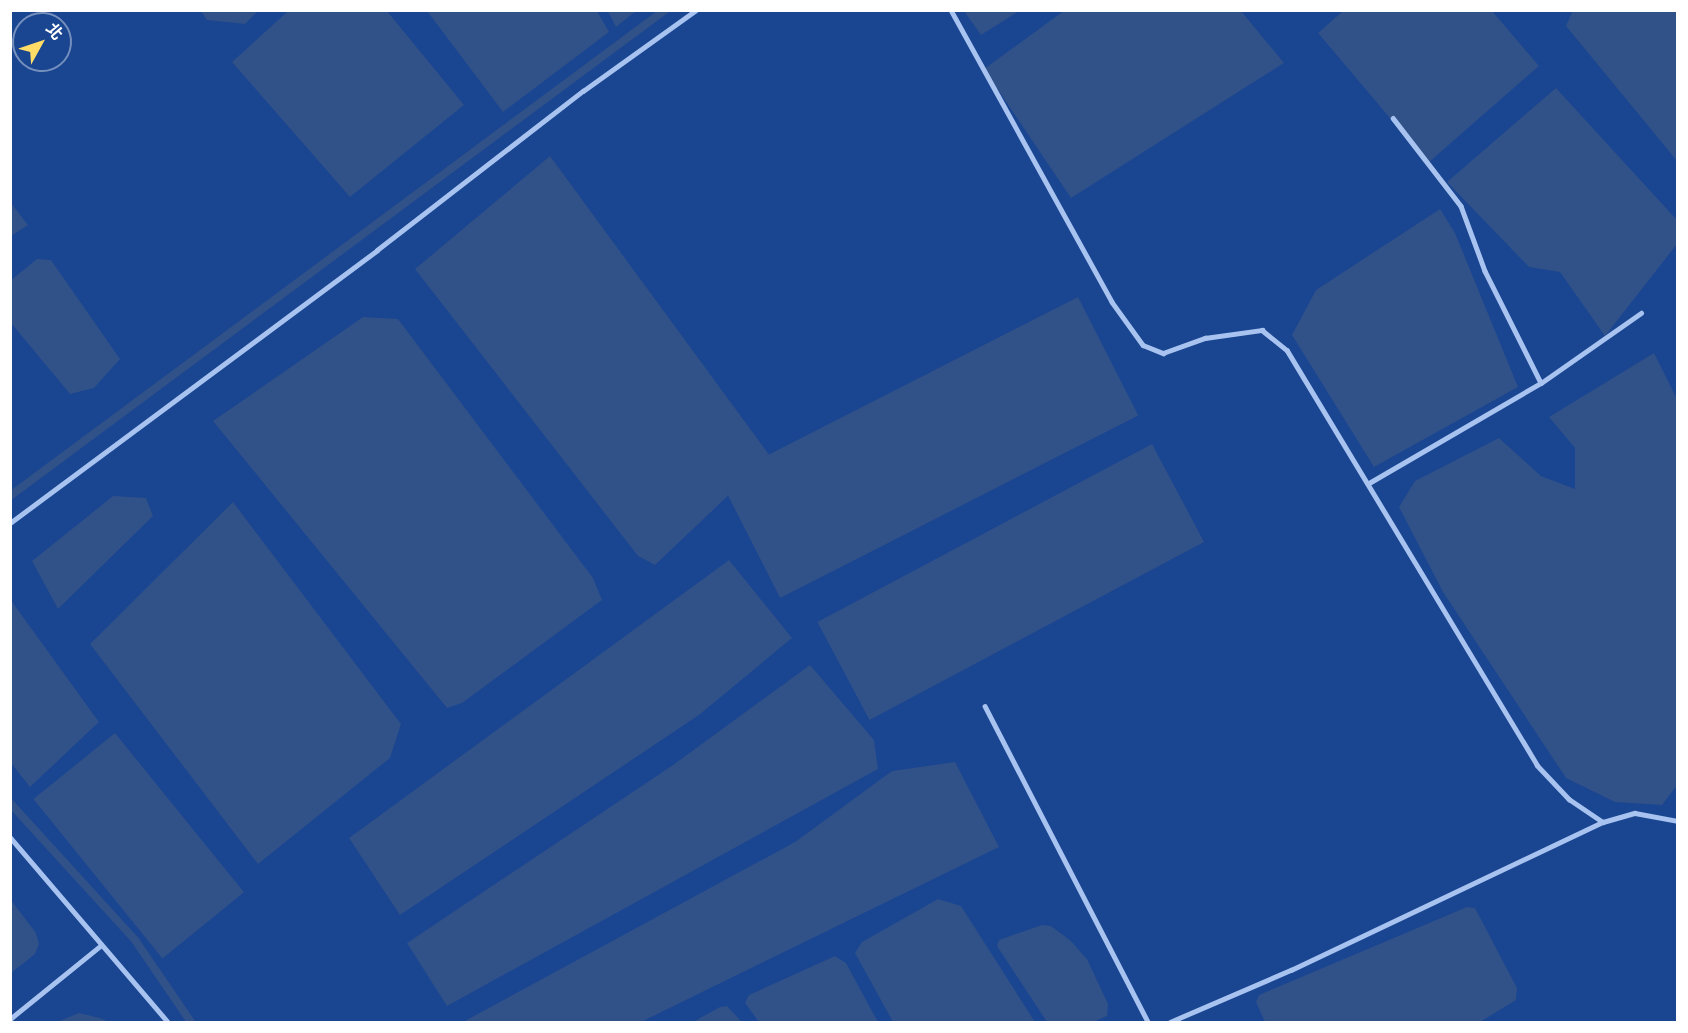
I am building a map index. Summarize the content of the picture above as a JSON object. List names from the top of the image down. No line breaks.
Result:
{"north":"top right"}
